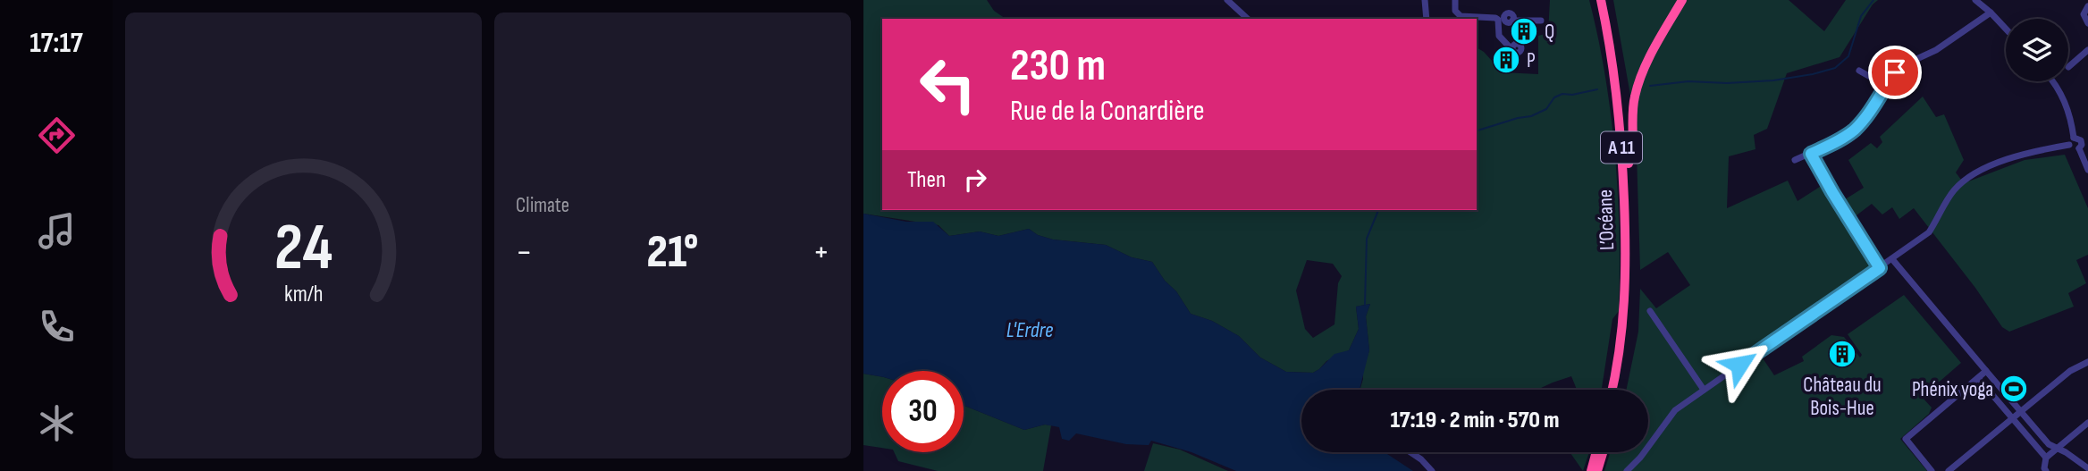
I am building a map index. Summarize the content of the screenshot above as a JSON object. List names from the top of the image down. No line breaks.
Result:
{"streets":{"highway":["A 11","L’Océane"]},"water":["L'Erdre"],"places":{"building":["Q","P","Château du Bois-Hue"],"sports":["Phénix yoga"]},"page":{"tabs":"17:17","tile":"Climate","turn":["230 m","Rue de la Conardière"],"then":"Then","heat":["−","21°","+"],"limit":"30","trip":"17:19 · 2 min · 570 m","gauge":["24","km/h"]}}
